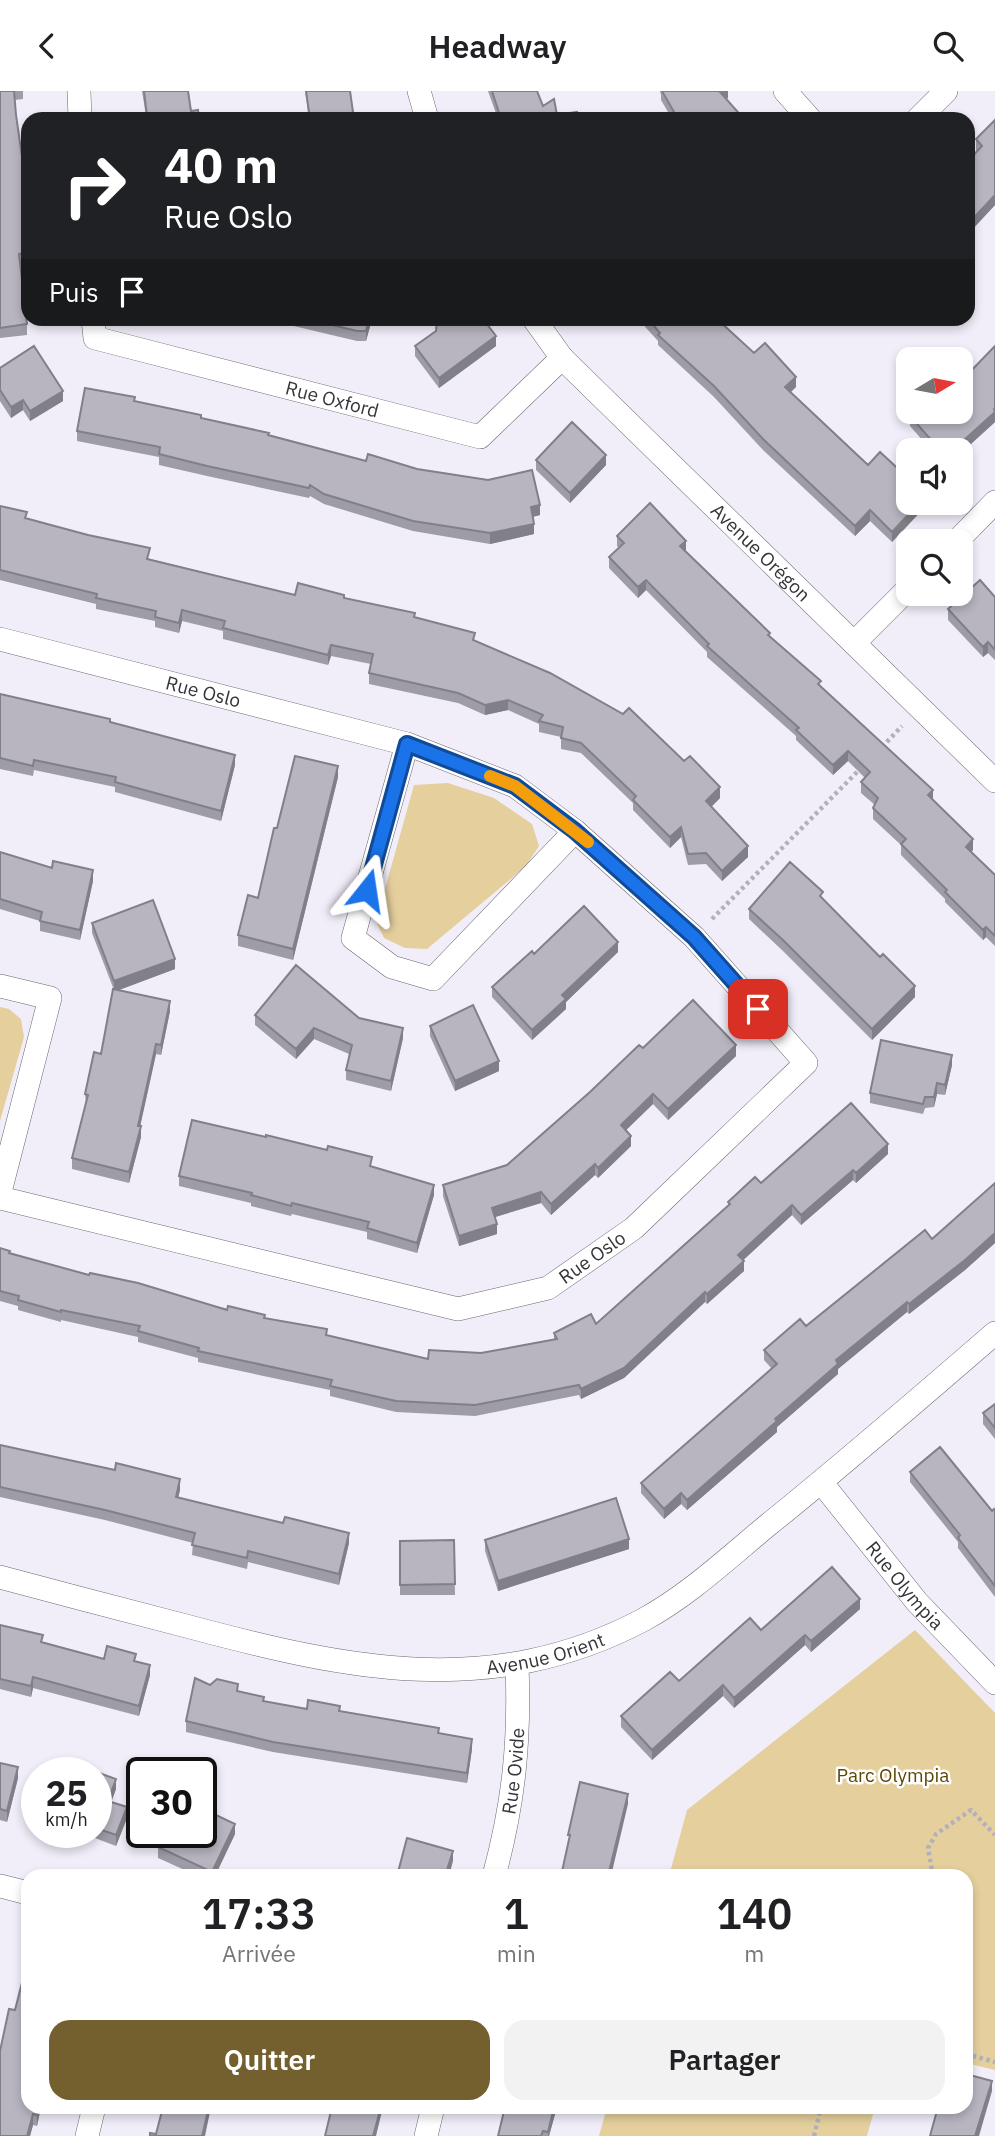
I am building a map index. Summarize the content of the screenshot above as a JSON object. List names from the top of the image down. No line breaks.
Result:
{"streets":{"street":["Rue Oxford","Avenue Orégon","Rue Oslo","Rue Olympia","Avenue Orient","Rue Ovide"]},"crossings":[["Rue Oxford","Avenue Orégon"],["Rue Olympia","Avenue Orient"],["Avenue Orient","Rue Ovide"]],"parks":["Parc Olympia"],"north":"right","page":{"header":"Headway","turn":["40 m","Rue Oslo"],"then":"Puis","speed":"25 km/h","limit":"30","eta":["17:33","Arrivée","1","min","140","m"],"buttons":["Quitter","Partager"]}}
